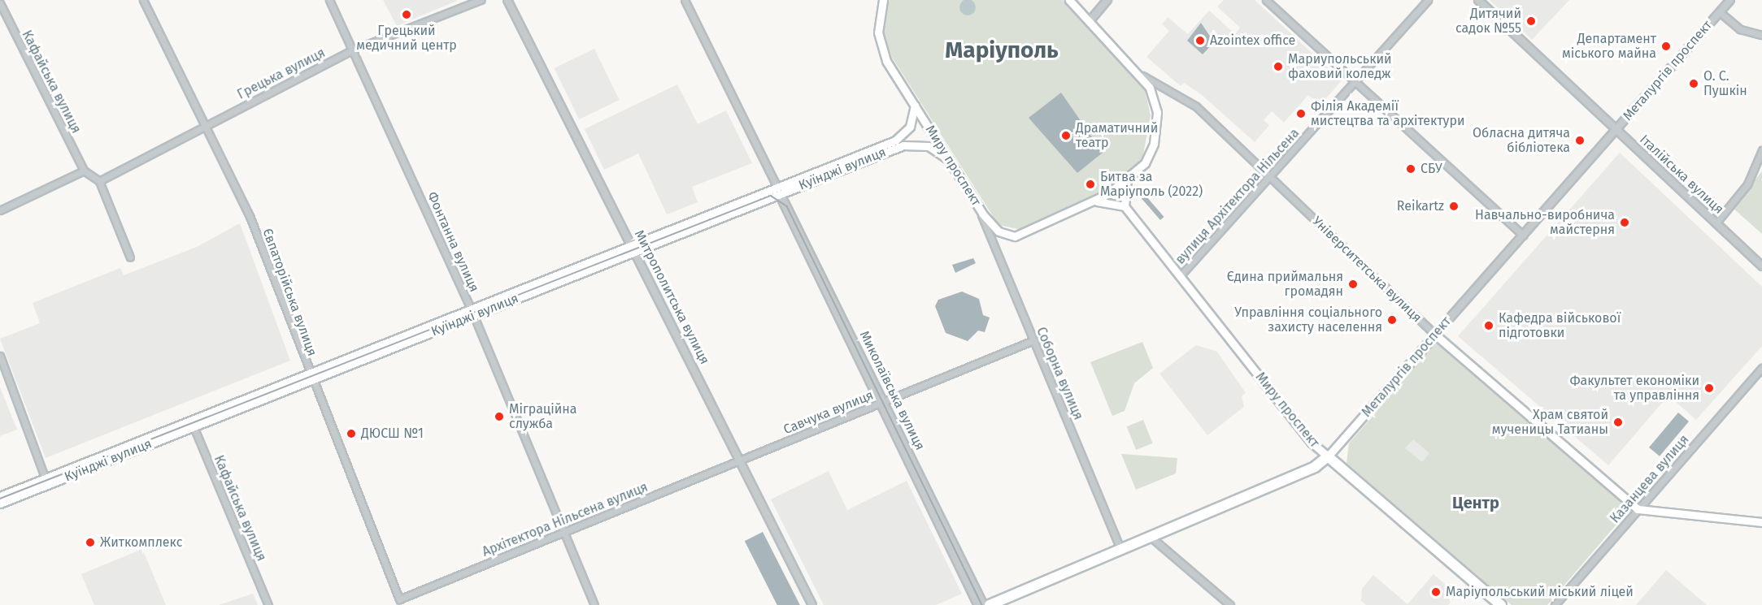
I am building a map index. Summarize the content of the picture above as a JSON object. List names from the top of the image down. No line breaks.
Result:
{"streets":{"highway":["Металургів проспект","Миру проспект"],"main road":["Куїнджі вулиця","Університетська вулиця"],"street":["Грецька вулиця","Кафайська вулиця","Італійська вулиця","вулиця Архітектора Нільсена","Фонтанна вулиця","Євпаторійська вулиця","Митрополитська вулиця","Соборна вулиця","Миколаївська вулиця","Савчука вулиця","Казанцева вулиця","Архітектора Нільсена вулиця"]},"crossings":[["Металургів проспект","Миру проспект"],["Металургів проспект","Італійська вулиця"],["Металургів проспект","Університетська вулиця"],["Металургів проспект","Соборна вулиця"],["Грецька вулиця","Фонтанна вулиця"],["Грецька вулиця","Євпаторійська вулиця"],["Кафайська вулиця","Куїнджі вулиця"],["Миру проспект","Куїнджі вулиця"],["Миру проспект","вулиця Архітектора Нільсена"],["Миру проспект","Університетська вулиця"],["Миру проспект","Соборна вулиця"],["Куїнджі вулиця","Фонтанна вулиця"],["Куїнджі вулиця","Євпаторійська вулиця"],["Куїнджі вулиця","Митрополитська вулиця"],["Куїнджі вулиця","Миколаївська вулиця"],["вулиця Архітектора Нільсена","Університетська вулиця"],["Фонтанна вулиця","Архітектора Нільсена вулиця"],["Університетська вулиця","Казанцева вулиця"],["Євпаторійська вулиця","Архітектора Нільсена вулиця"],["Митрополитська вулиця","Савчука вулиця"],["Митрополитська вулиця","Архітектора Нільсена вулиця"],["Соборна вулиця","Савчука вулиця"],["Миколаївська вулиця","Савчука вулиця"],["Савчука вулиця","Архітектора Нільсена вулиця"]],"districts":["Маріуполь","Центр"],"places":["Грецький медичний центр","Дитячий садок №55","Azointex office","Департамент міського майна","Мариупольський фаховий коледж","О. С. Пушкін","Філія Академії мистецтва та архітектури","Драматичний театр","Обласна дитяча бібліотека","СБУ","Битва за Маріуполь (2022)","Reikartz","Навчально-виробнича майстерня","Єдина приймальня громадян","Управління соціального захисту населення","Кафедра військової підготовки","Факультет економіки та управління","Міграційна служба","Храм святой мученицы Татианы","ДЮСШ №1","Житкомплекс","Маріупольський міський ліцей"]}
